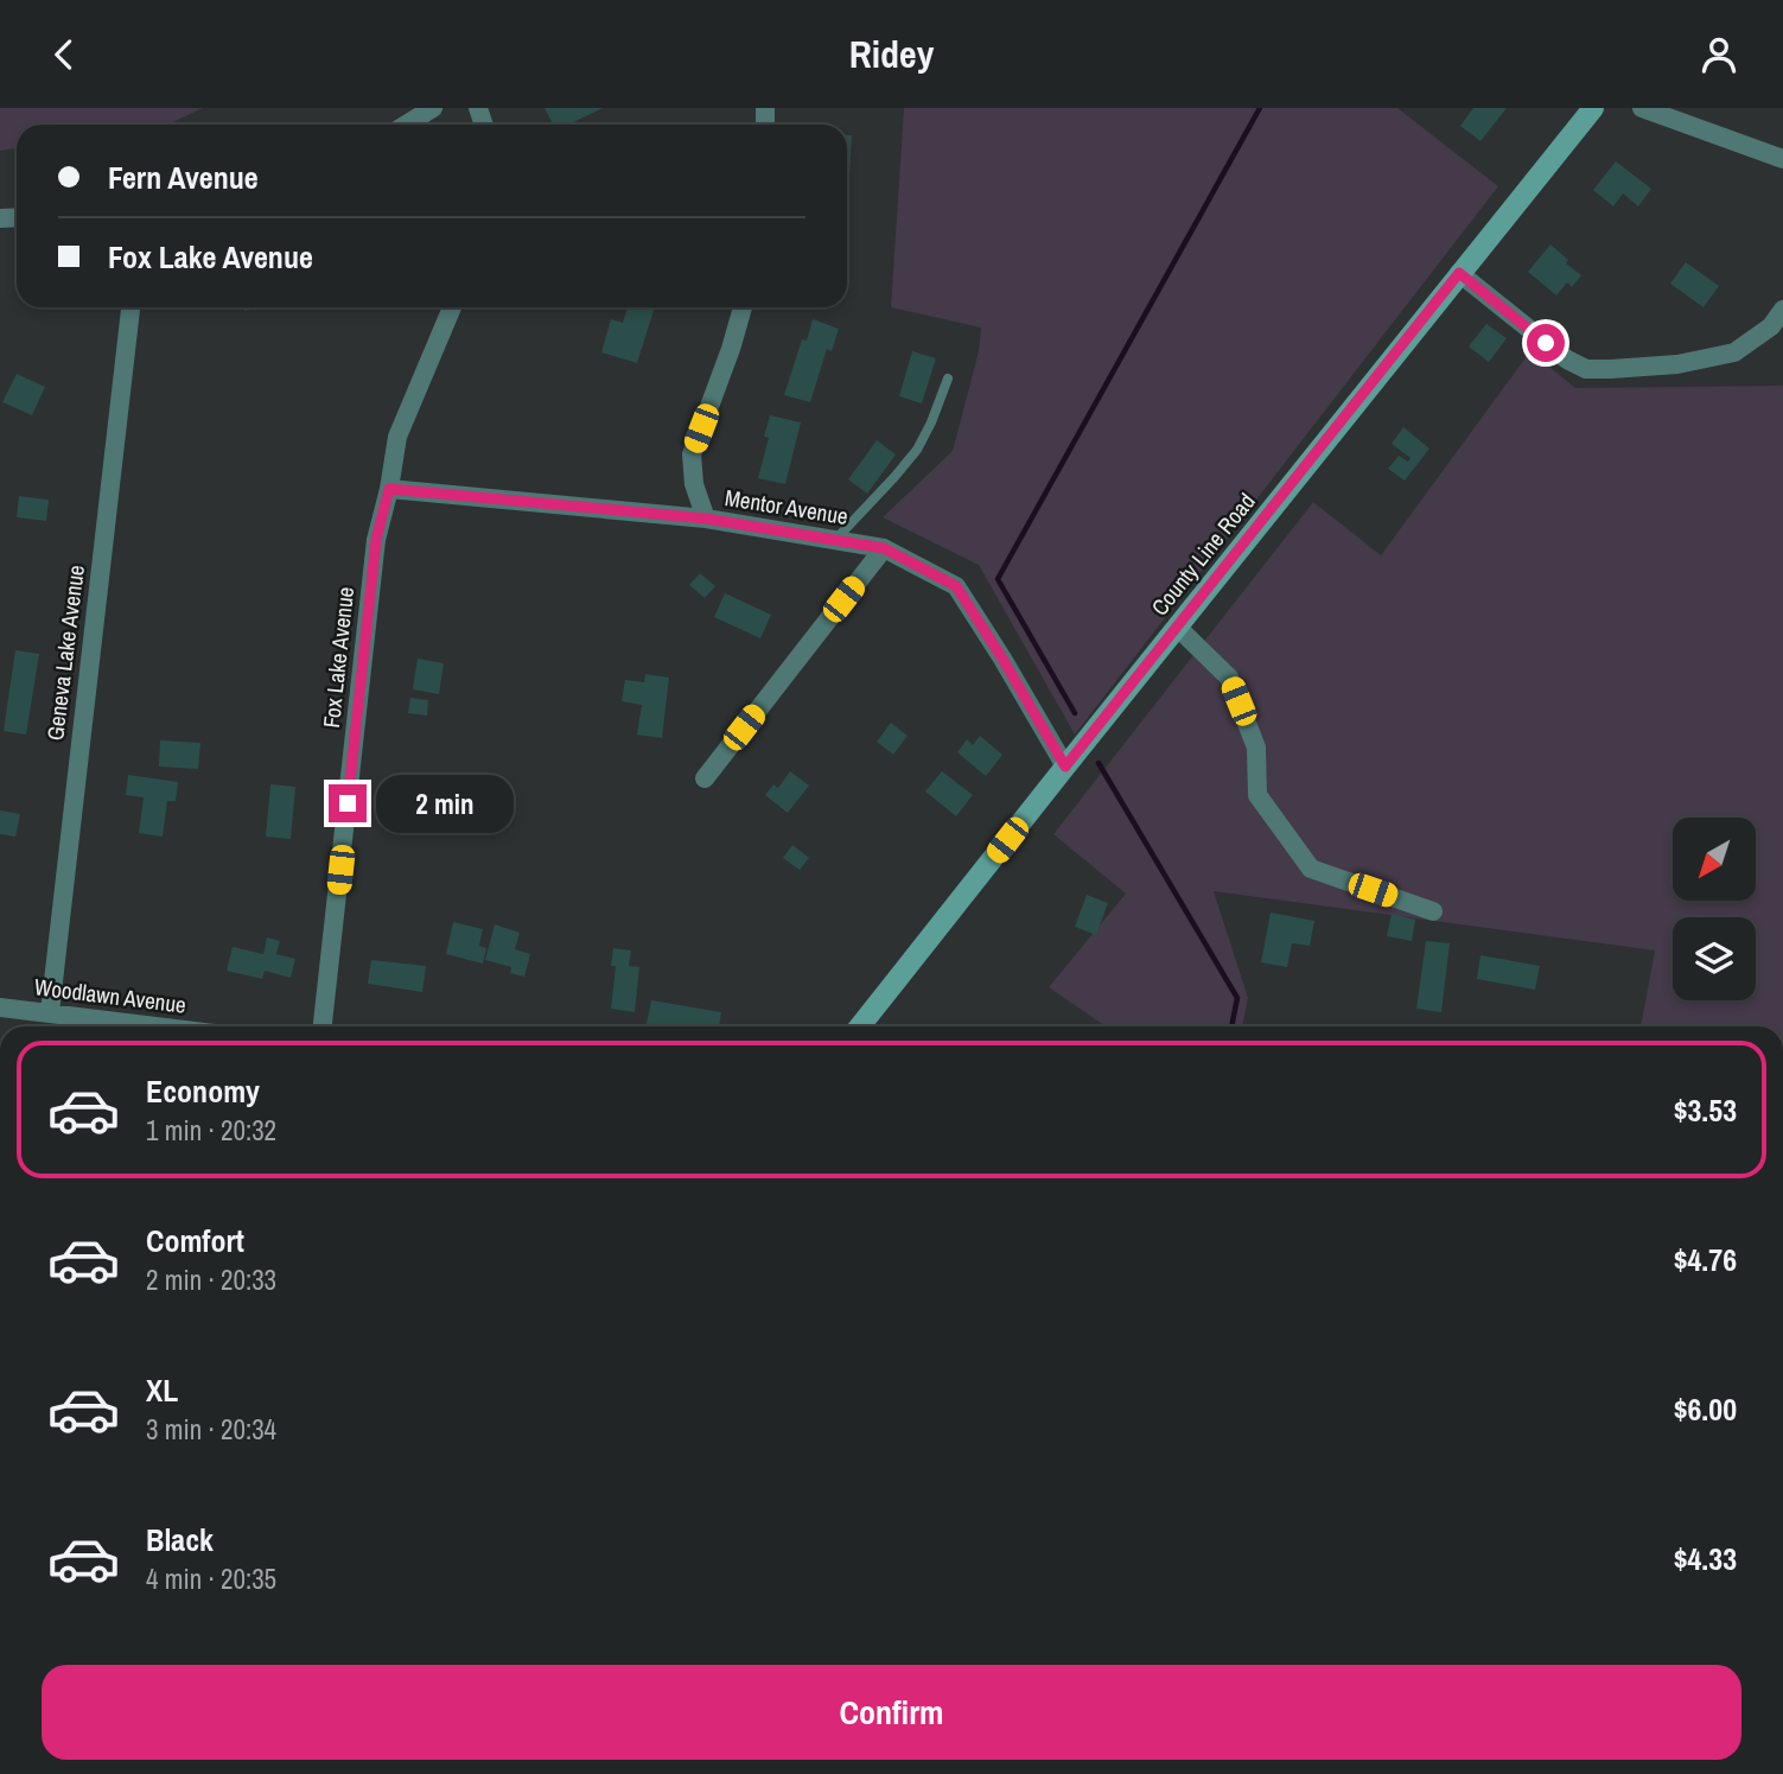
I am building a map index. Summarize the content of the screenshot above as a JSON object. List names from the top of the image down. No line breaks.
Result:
{"streets":{"street":["Mentor Avenue","County Line Road","Geneva Lake Avenue","Fox Lake Avenue","Woodlawn Avenue"]},"crossings":[["Mentor Avenue","County Line Road"],["Mentor Avenue","Fox Lake Avenue"],["Geneva Lake Avenue","Woodlawn Avenue"]],"north":"bottom left","page":{"header":"Ridey","banner":["Fern Avenue","Fox Lake Avenue"],"bubble":"2 min","list":[{"name":"Economy","note":"1 min · 20:32","value":"$3.53"},{"name":"Comfort","note":"2 min · 20:33","value":"$4.76"},{"name":"XL","note":"3 min · 20:34","value":"$6.00"},{"name":"Black","note":"4 min · 20:35","value":"$4.33"}],"buttons":"Confirm"}}
